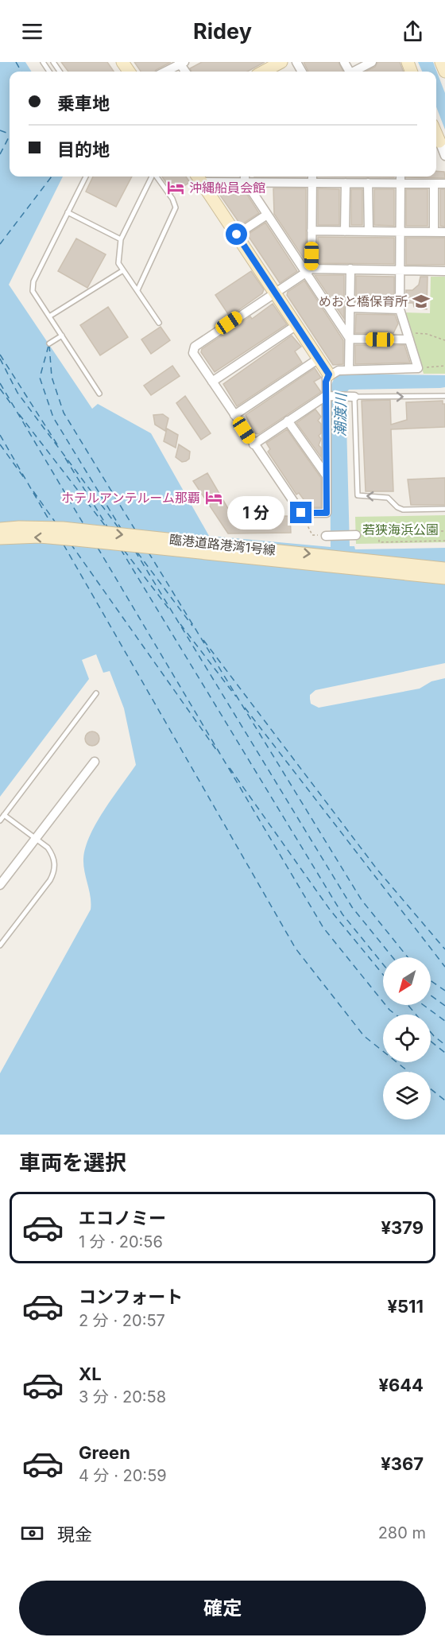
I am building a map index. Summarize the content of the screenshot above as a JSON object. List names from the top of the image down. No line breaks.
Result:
{"streets":{"street":["臨港道路港湾1号線"]},"water":["潮渡川"],"parks":["若狭海浜公園"],"places":{"hotel":["沖縄船員会館","ホテルアンテルーム那覇"],"school or university":["めおと橋保育所"]},"north":"bottom left","page":{"header":"Ridey","banner":["乗車地","目的地"],"bubble":"1 分","heading":"車両を選択","list":[{"name":"エコノミー","note":"1 分 · 20:56","value":"¥379"},{"name":"コンフォート","note":"2 分 · 20:57","value":"¥511"},{"name":"XL","note":"3 分 · 20:58","value":"¥644"},{"name":"Green","note":"4 分 · 20:59","value":"¥367"}],"pay":["現金","280 m"],"buttons":"確定"}}
